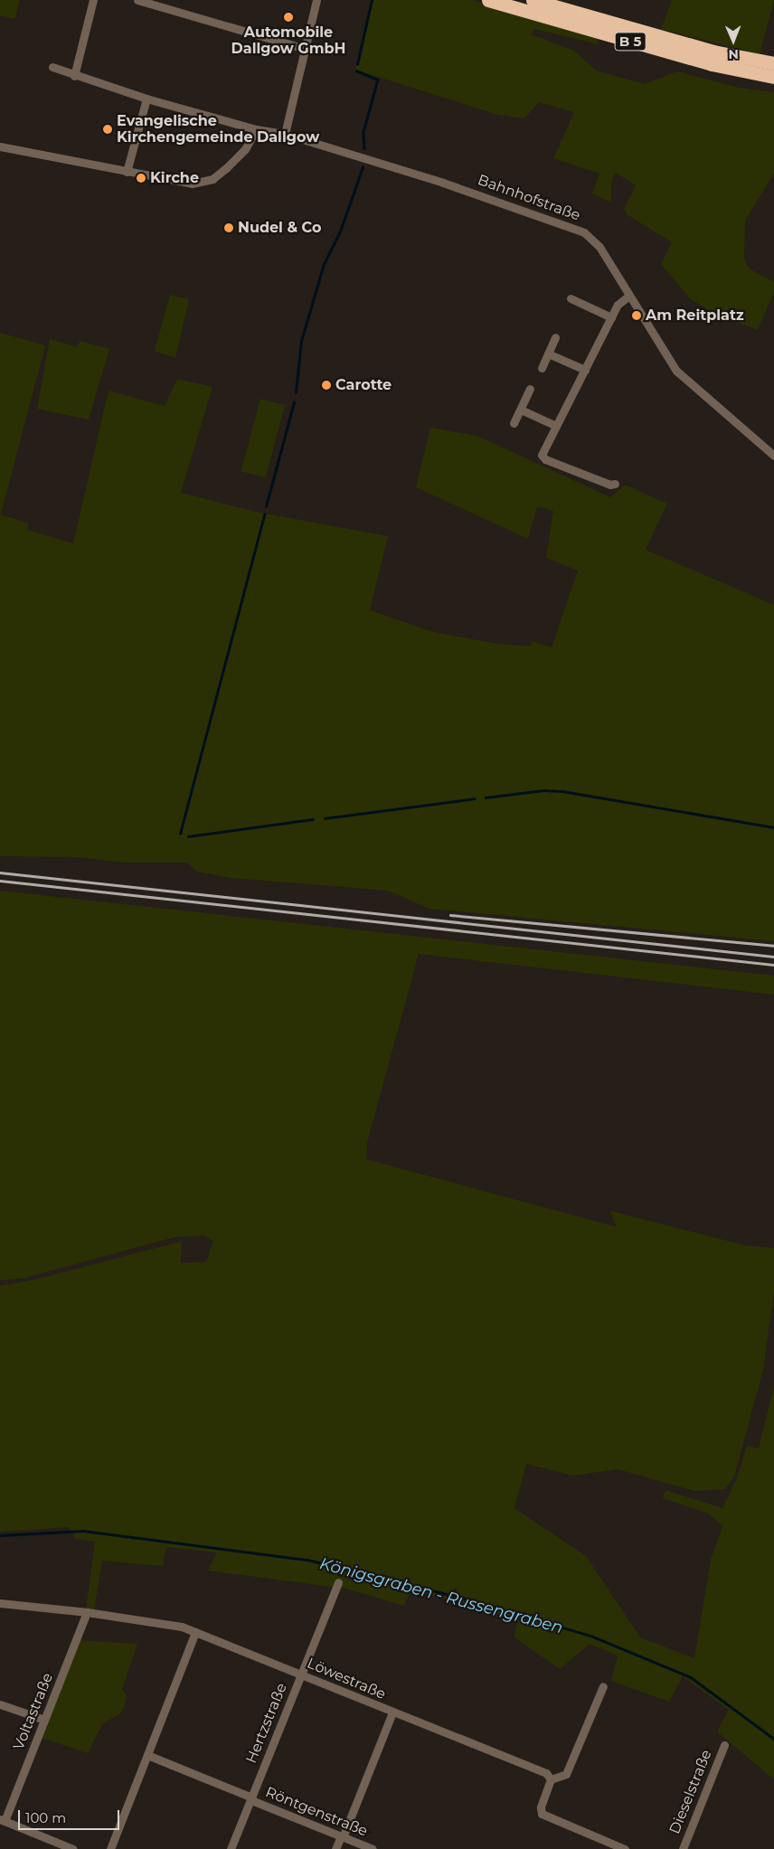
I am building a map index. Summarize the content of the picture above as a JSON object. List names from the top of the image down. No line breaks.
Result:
{"streets":{"highway":["B 5"],"street":["Bahnhofstraße","Löwestraße","Voltastraße","Hertzstraße","Dieselstraße","Röntgenstraße"]},"crossings":[["Löwestraße","Voltastraße"],["Löwestraße","Hertzstraße"],["Hertzstraße","Röntgenstraße"]],"water":["Königsgraben - Russengraben"],"places":["Automobile Dallgow GmbH","Evangelische Kirchengemeinde Dallgow","Kirche","Nudel & Co","Am Reitplatz","Carotte"],"scale_bar":"100 m","north":"bottom"}
